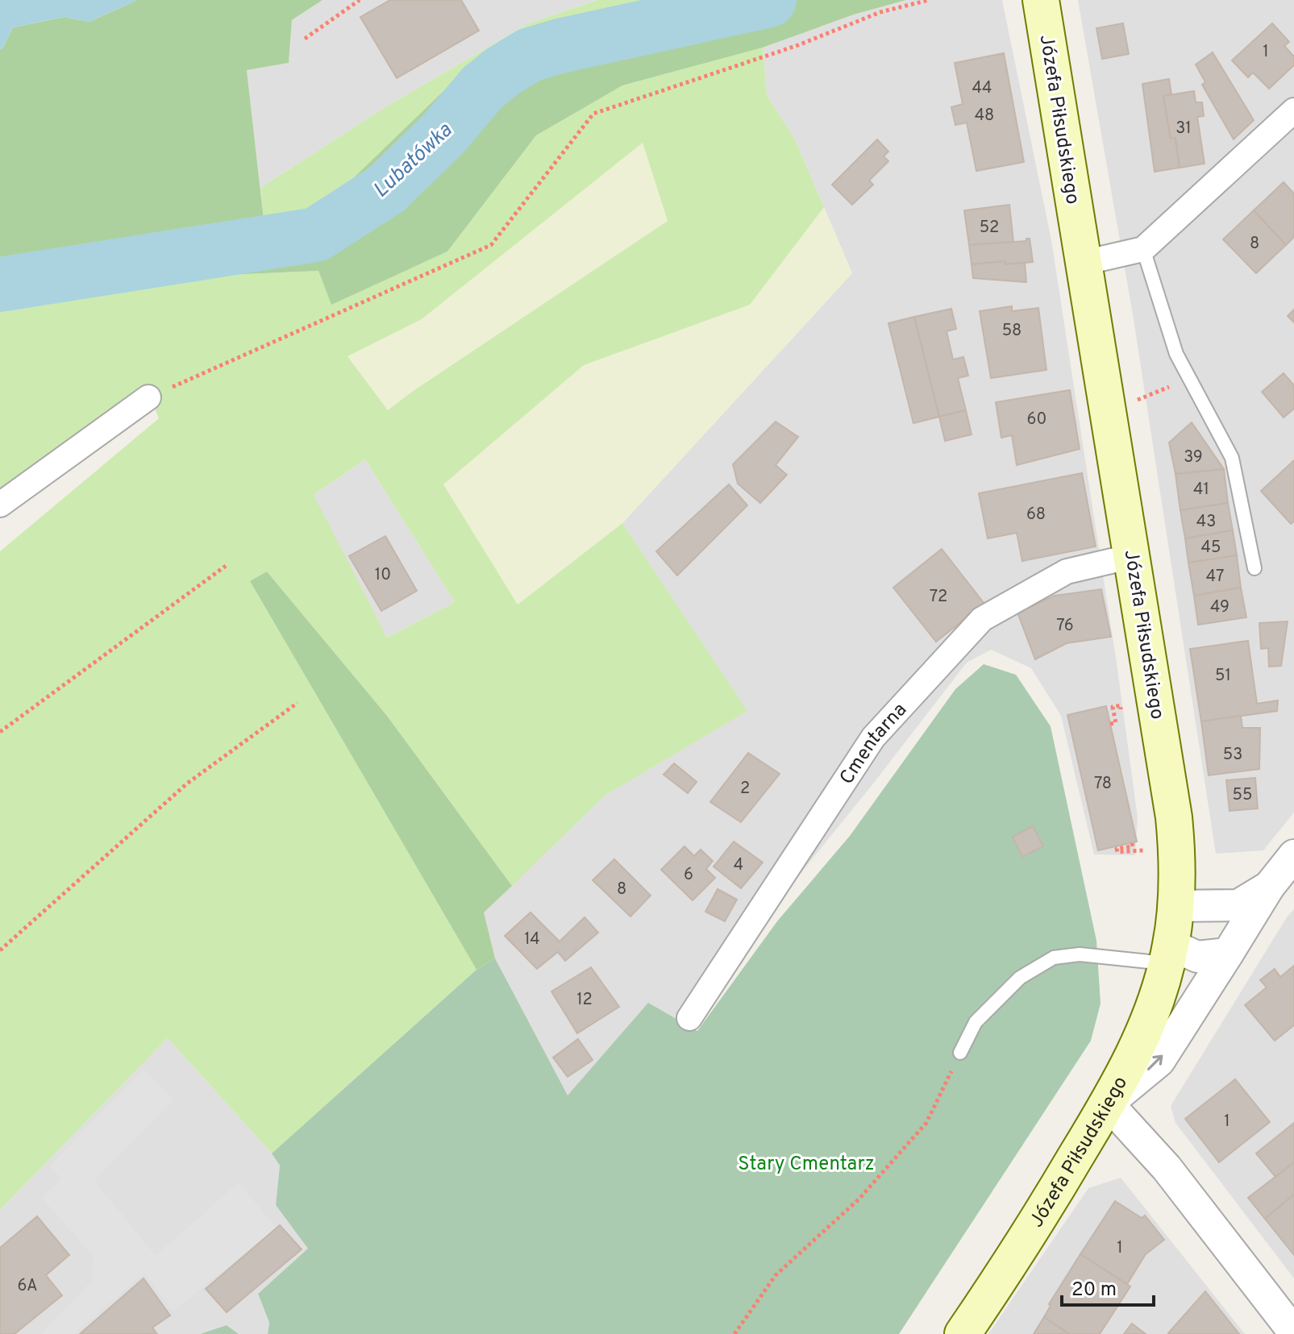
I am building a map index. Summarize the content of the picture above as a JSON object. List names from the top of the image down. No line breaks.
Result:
{"streets":{"main road":["Józefa Piłsudskiego"],"street":["Cmentarna"]},"crossings":[["Józefa Piłsudskiego","Cmentarna"]],"water":["Lubatówka"],"parks":["Stary Cmentarz"],"house_numbers":["1","44","48","31","52","8","58","60","39","41","68","43","45","10","47","72","49","76","51","53","78","2","55","4","6","8","14","12","1","1","6A"],"scale_bar":"20 m"}
